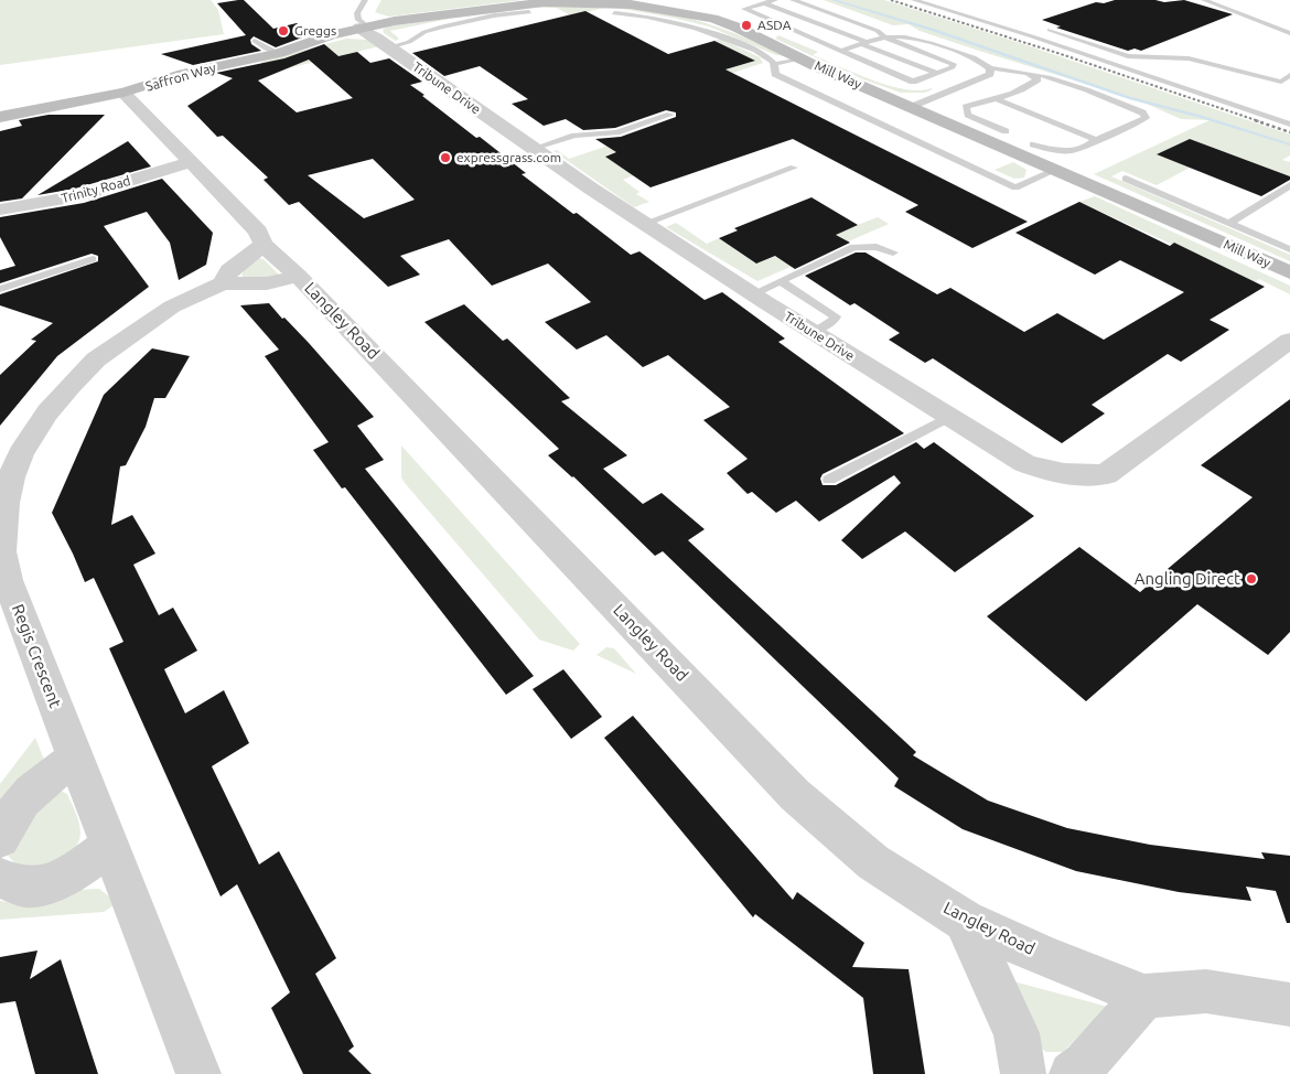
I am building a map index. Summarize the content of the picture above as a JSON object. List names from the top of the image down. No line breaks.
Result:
{"streets":{"street":["Mill Way","Saffron Way","Tribune Drive","Trinity Road","Langley Road","Regis Crescent"]},"crossings":[["Mill Way","Saffron Way"],["Mill Way","Tribune Drive"],["Saffron Way","Tribune Drive"],["Saffron Way","Langley Road"],["Trinity Road","Langley Road"],["Langley Road","Regis Crescent"]],"places":["ASDA","Greggs","expressgrass.com","Angling Direct"]}
